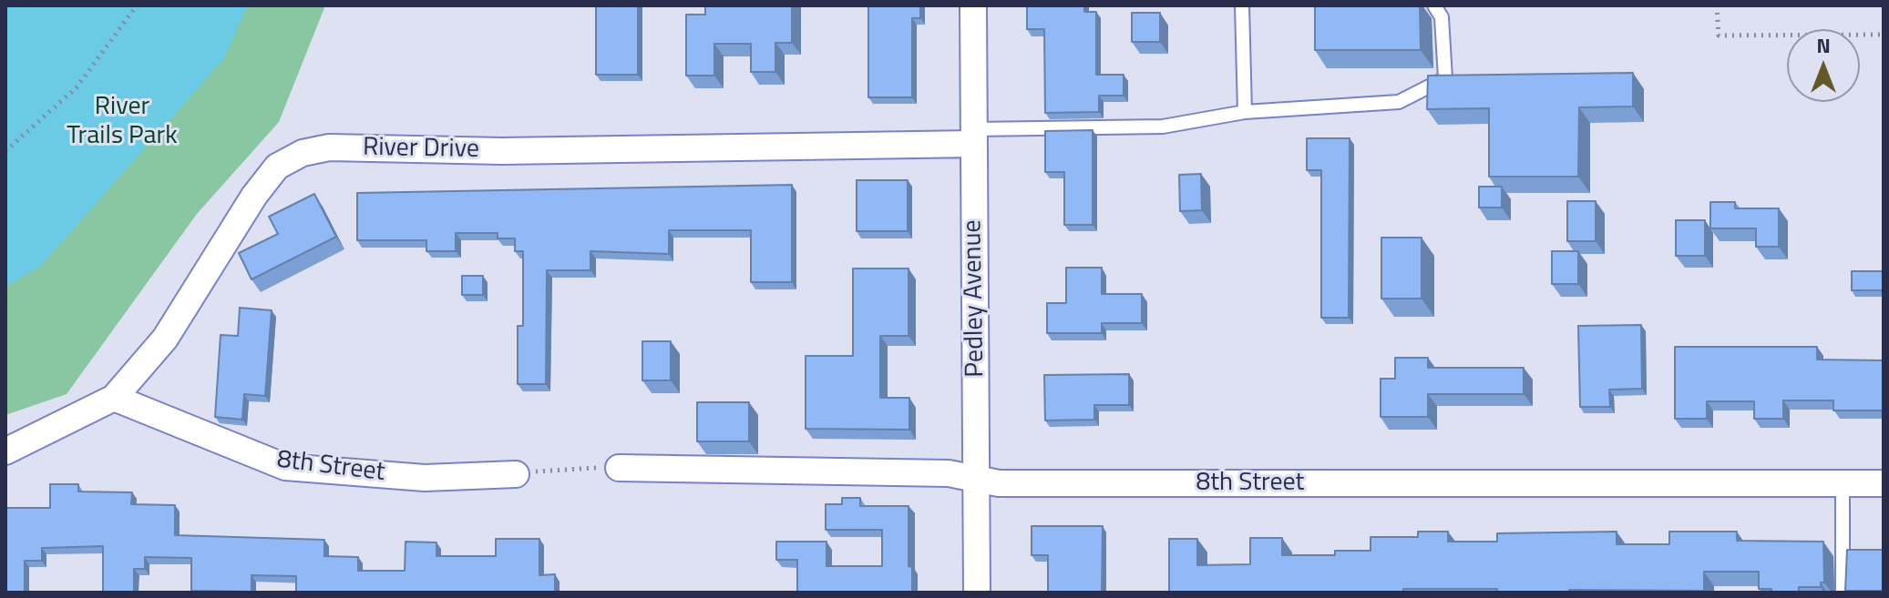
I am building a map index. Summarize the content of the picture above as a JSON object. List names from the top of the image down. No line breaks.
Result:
{"streets":{"street":["River Drive","Pedley Avenue","8th Street"]},"crossings":[["River Drive","Pedley Avenue"],["River Drive","8th Street"],["Pedley Avenue","8th Street"]],"parks":["River Trails Park"],"north":"top"}
